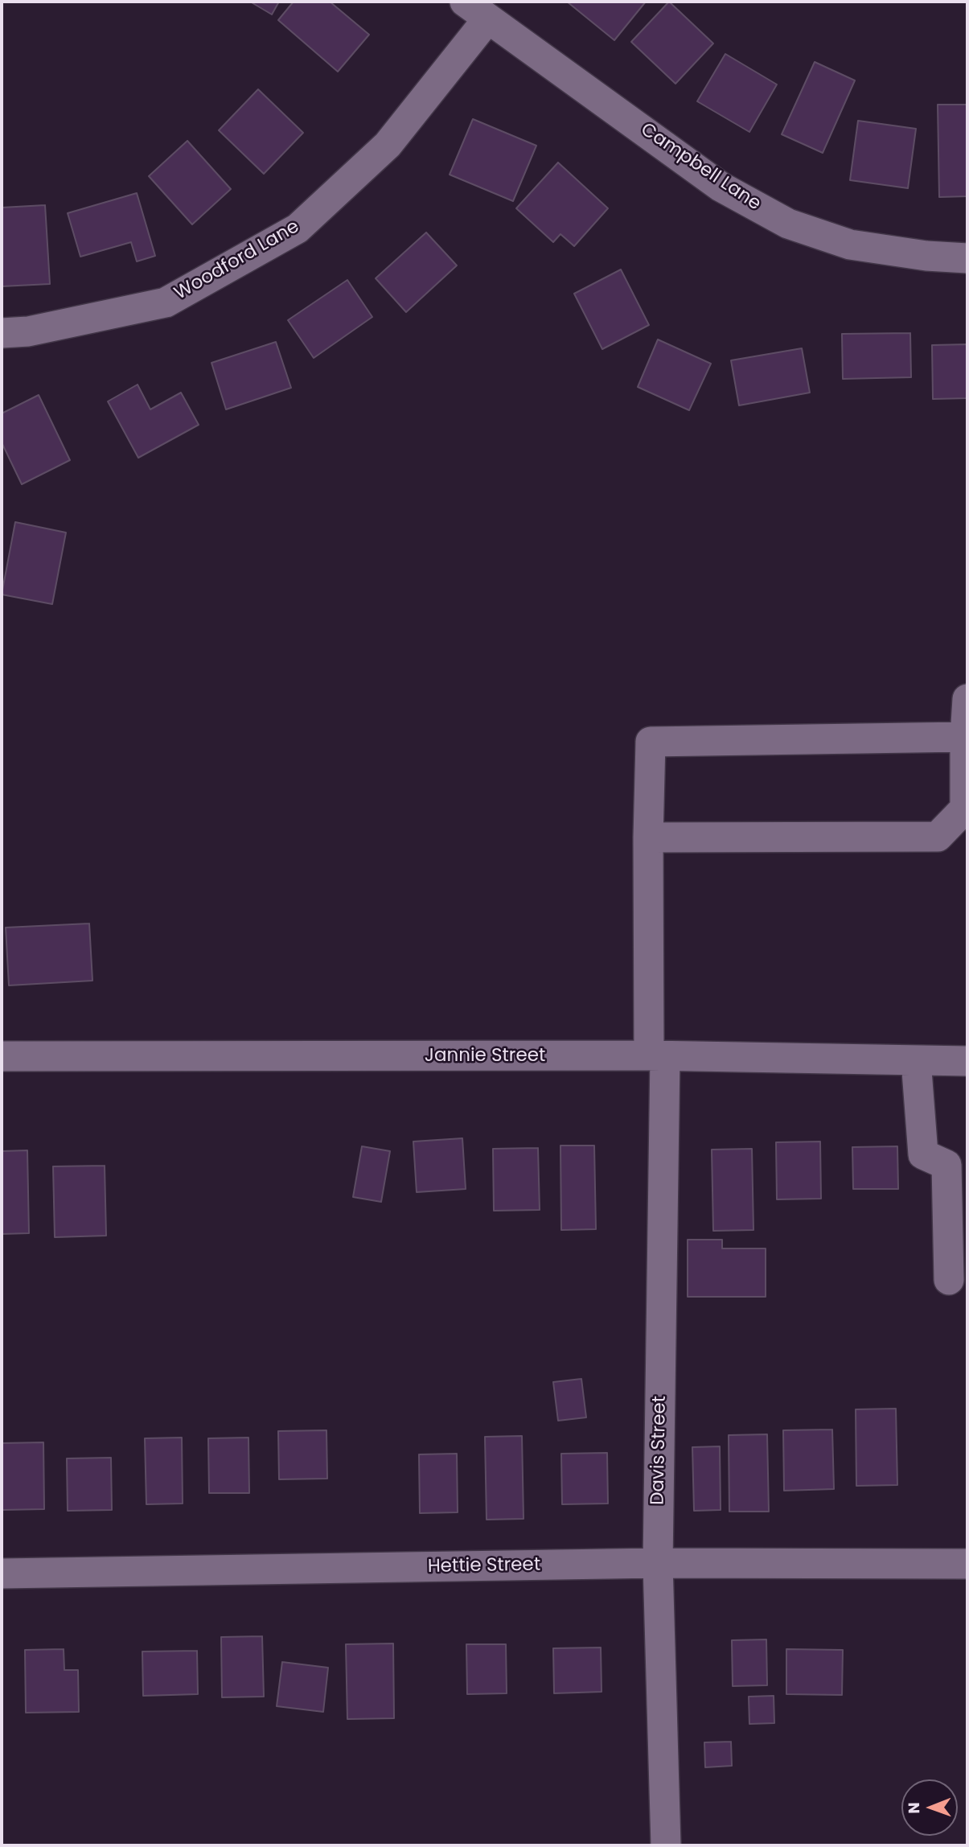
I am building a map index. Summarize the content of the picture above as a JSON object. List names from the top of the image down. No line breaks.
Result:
{"streets":{"street":["Campbell Lane","Woodford Lane","Jannie Street","Davis Street","Hettie Street"]},"crossings":[["Campbell Lane","Woodford Lane"],["Jannie Street","Davis Street"],["Davis Street","Hettie Street"]],"north":"left"}
